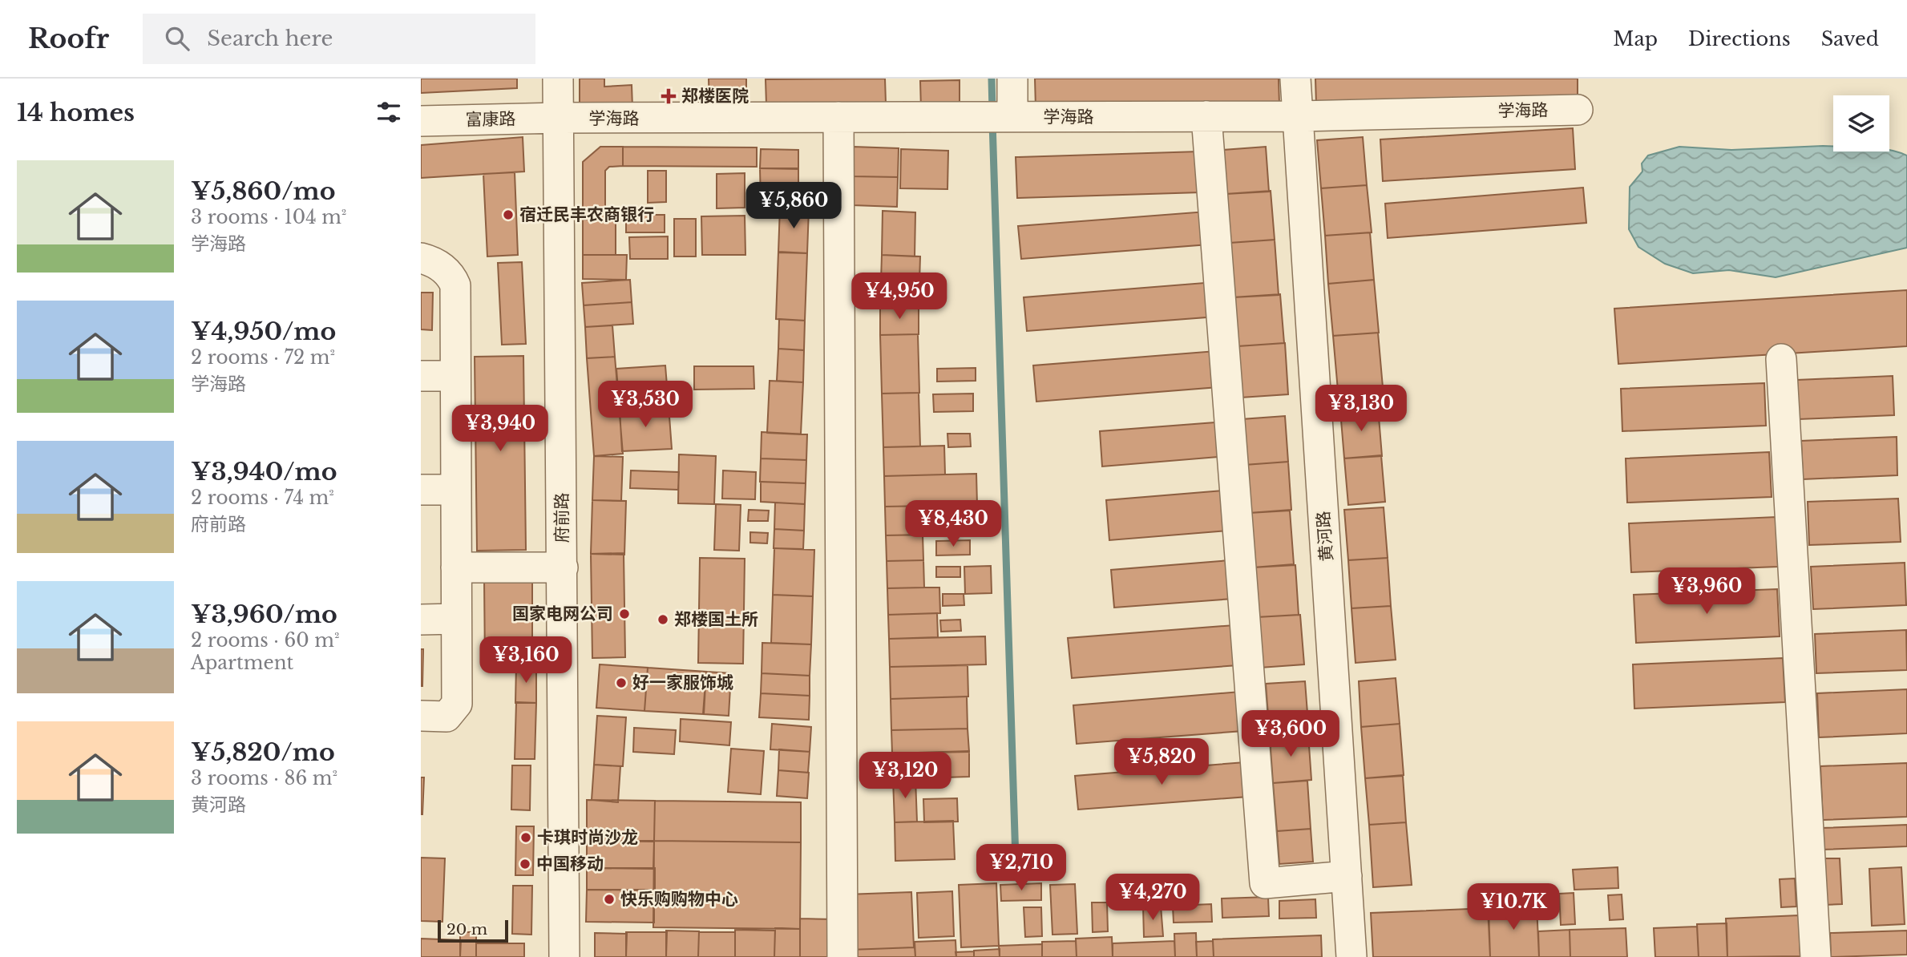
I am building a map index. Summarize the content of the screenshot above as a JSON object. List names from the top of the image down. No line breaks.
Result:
{"streets":{"street":["学海路","富康路","府前路","黄河路"]},"crossings":[["学海路","富康路"],["学海路","府前路"],["学海路","黄河路"],["富康路","府前路"]],"places":{"health":["郑楼医院"],"other":["宿迁民丰农商银行","国家电网公司","郑楼国土所","好一家服饰城","卡琪时尚沙龙","中国移动","快乐购购物中心"]},"scale_bar":"20 m","page":{"header":"Roofr","search":"Search here","nav":["Map","Directions","Saved"],"heading":"14 homes","list":[{"name":"¥5,860/mo","note":"3 rooms · 104 m² · 学海路"},{"name":"¥4,950/mo","note":"2 rooms · 72 m² · 学海路"},{"name":"¥3,940/mo","note":"2 rooms · 74 m² · 府前路"},{"name":"¥3,960/mo","note":"2 rooms · 60 m² · Apartment"},{"name":"¥5,820/mo","note":"3 rooms · 86 m² · 黄河路"}],"price":["¥5,860","¥4,950","¥3,530","¥3,130","¥3,940","¥8,430","¥3,960","¥3,160","¥3,600","¥5,820","¥3,120","¥2,710","¥4,270","¥10.7K"],"scale":"20 m"}}
